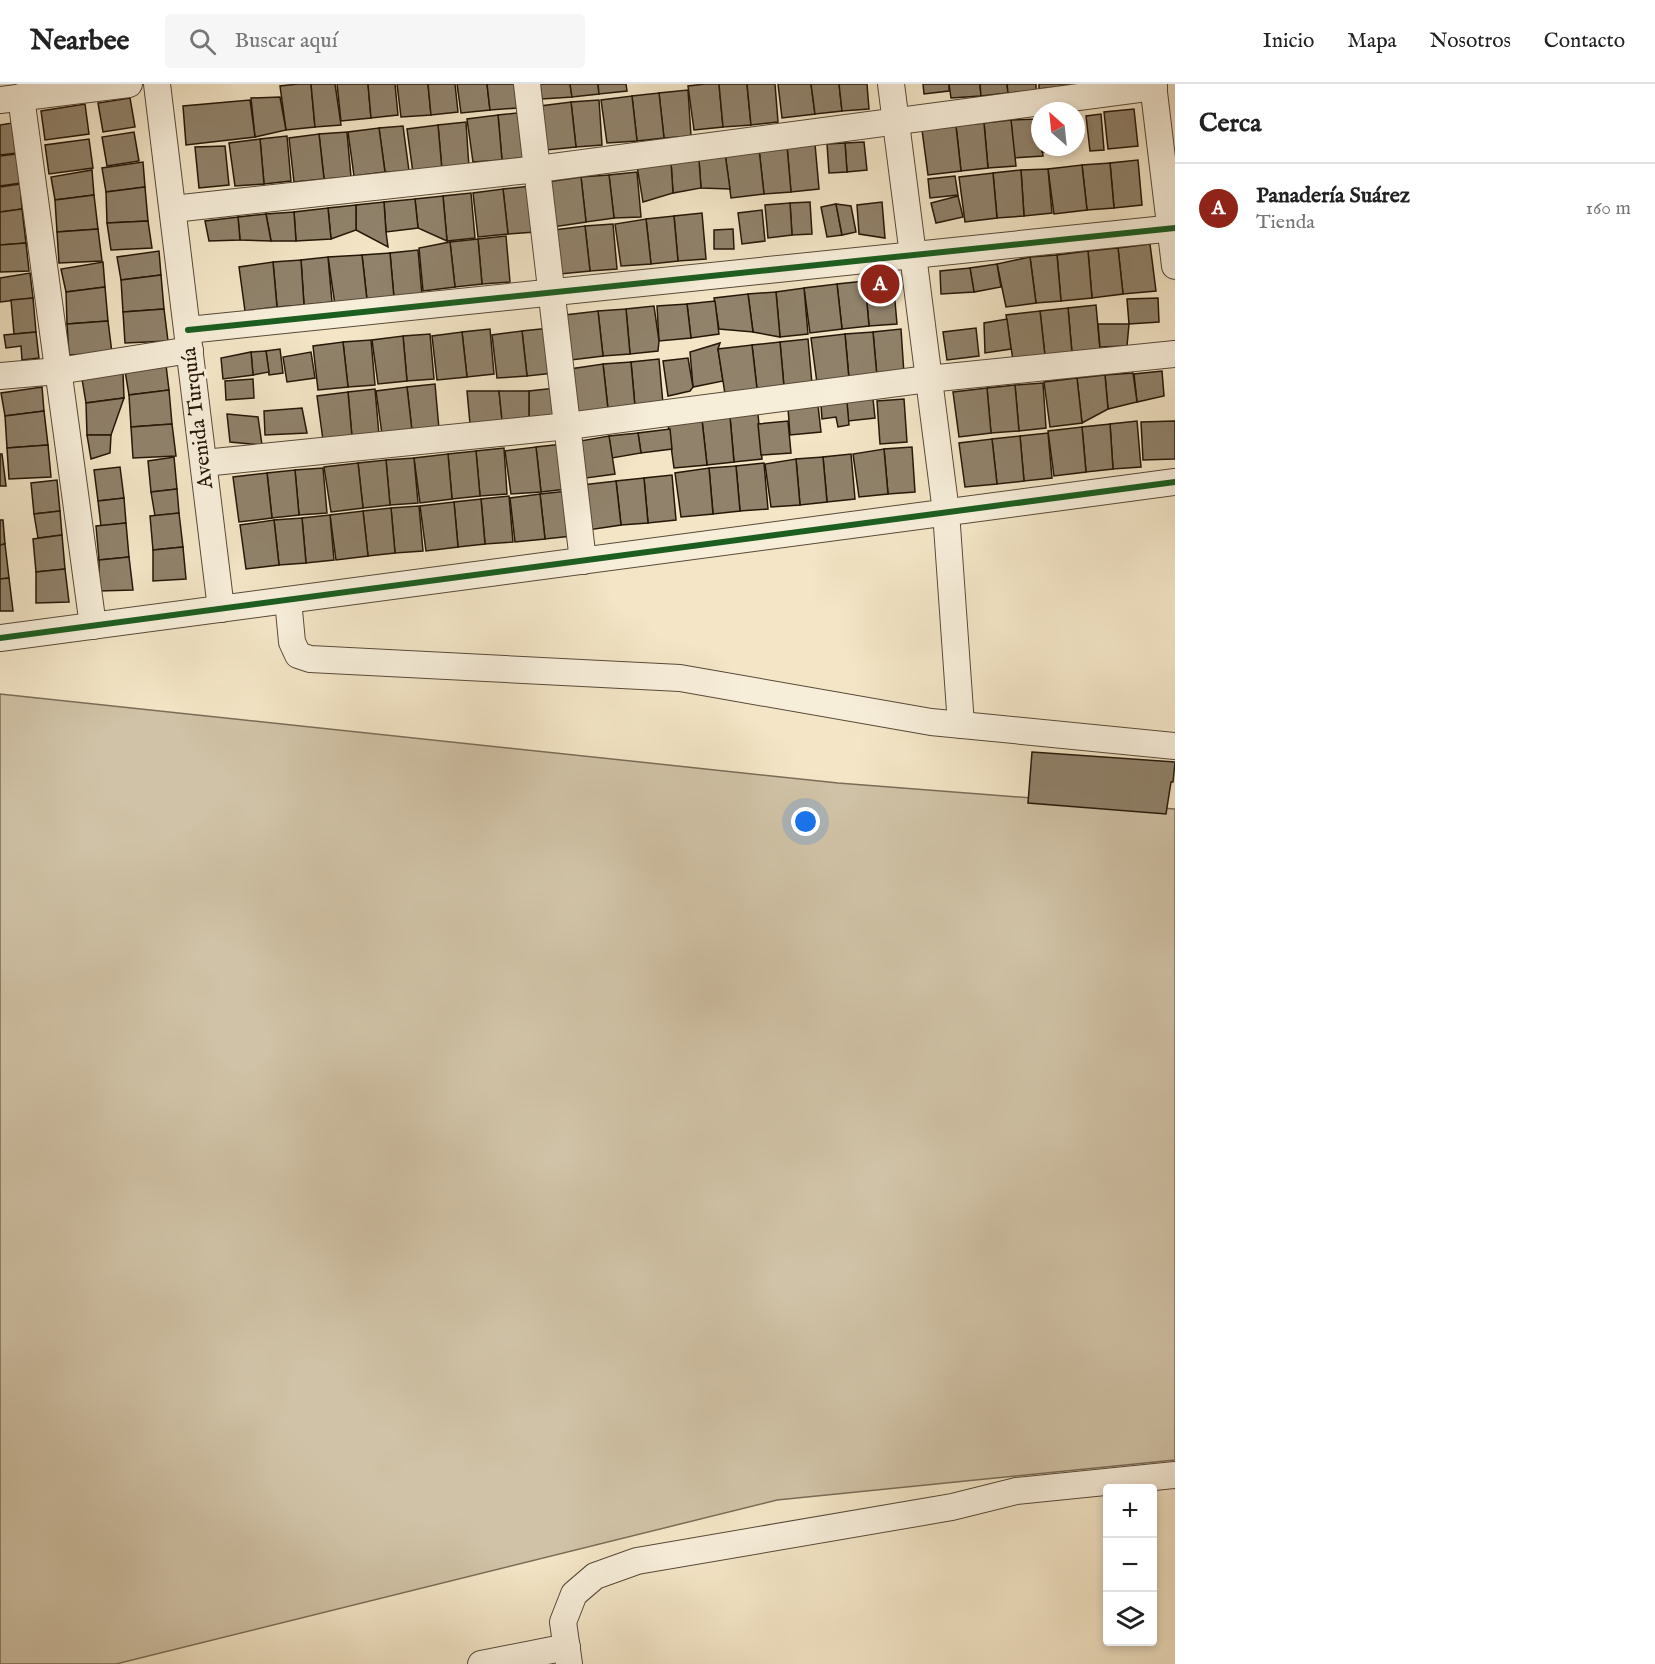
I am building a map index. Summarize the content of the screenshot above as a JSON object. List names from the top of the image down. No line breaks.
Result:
{"streets":{"street":["Avenida Turquía"]},"north":"top left","page":{"header":"Nearbee","search":"Buscar aquí","nav":["Inicio","Mapa","Nosotros","Contacto"],"heading":"Cerca","list":[{"mark":"A","name":"Panadería Suárez","note":"Tienda","value":"160 m"}],"pins":"A","map_buttons":["+","−"]}}
